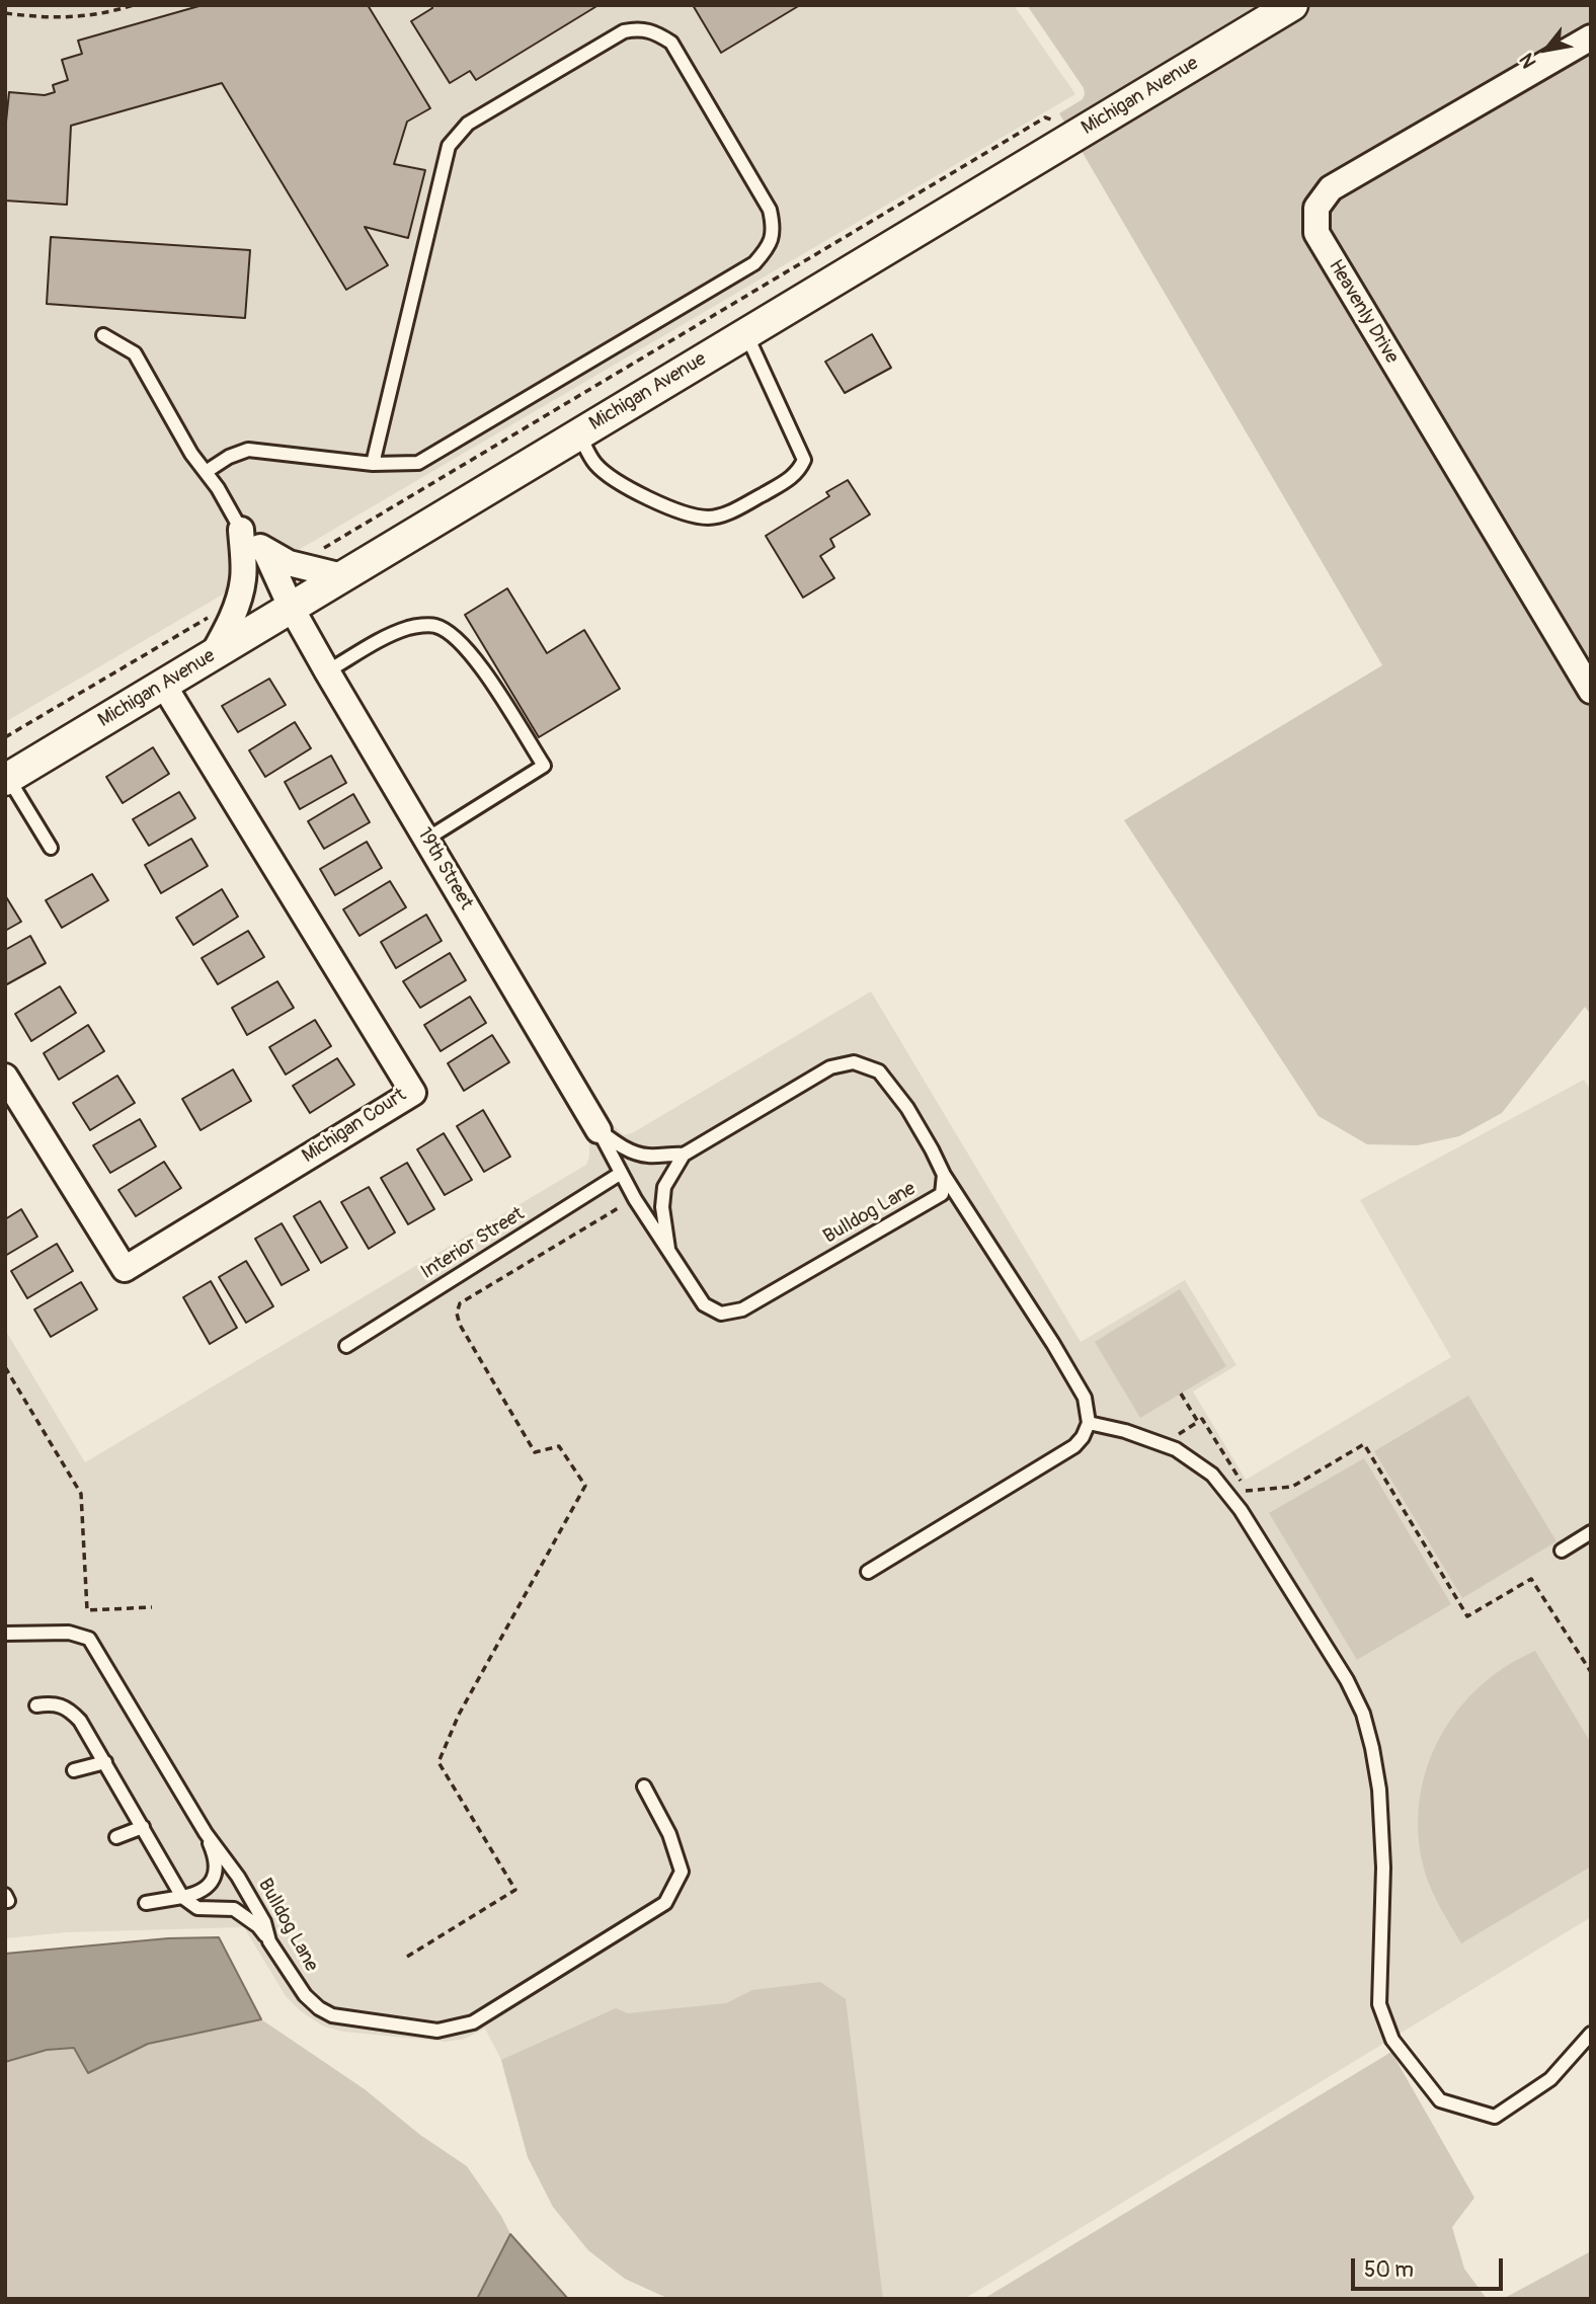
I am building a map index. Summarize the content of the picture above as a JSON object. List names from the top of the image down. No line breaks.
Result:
{"streets":{"street":["Michigan Avenue","Heavenly Drive","19th Street","Michigan Court"],"lane":["Bulldog Lane","Interior Street"]},"crossings":[["Michigan Avenue","19th Street"],["Michigan Avenue","Michigan Court"],["19th Street","Bulldog Lane"],["Bulldog Lane","Interior Street"]],"scale_bar":"50 m","north":"bottom left"}
